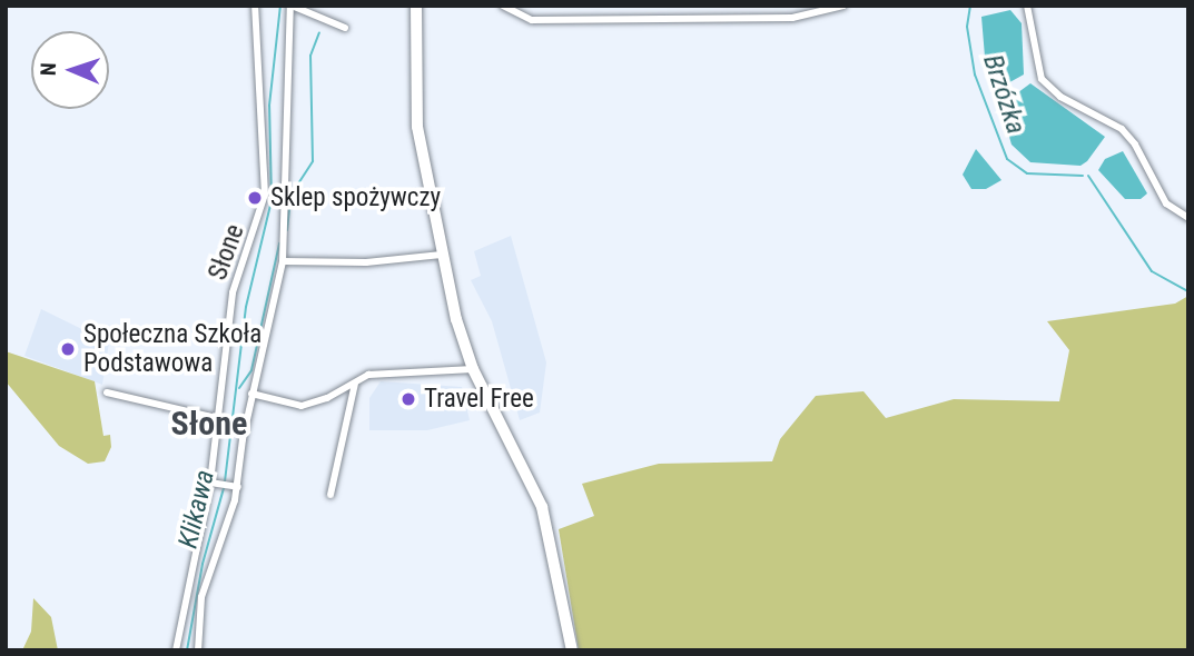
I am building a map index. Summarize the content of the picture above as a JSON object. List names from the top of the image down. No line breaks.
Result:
{"streets":{"street":["Słone"]},"districts":["Słone"],"water":["Brzózka","Klikawa"],"places":["Sklep spożywczy","Społeczna Szkoła Podstawowa","Travel Free"],"north":"left"}
